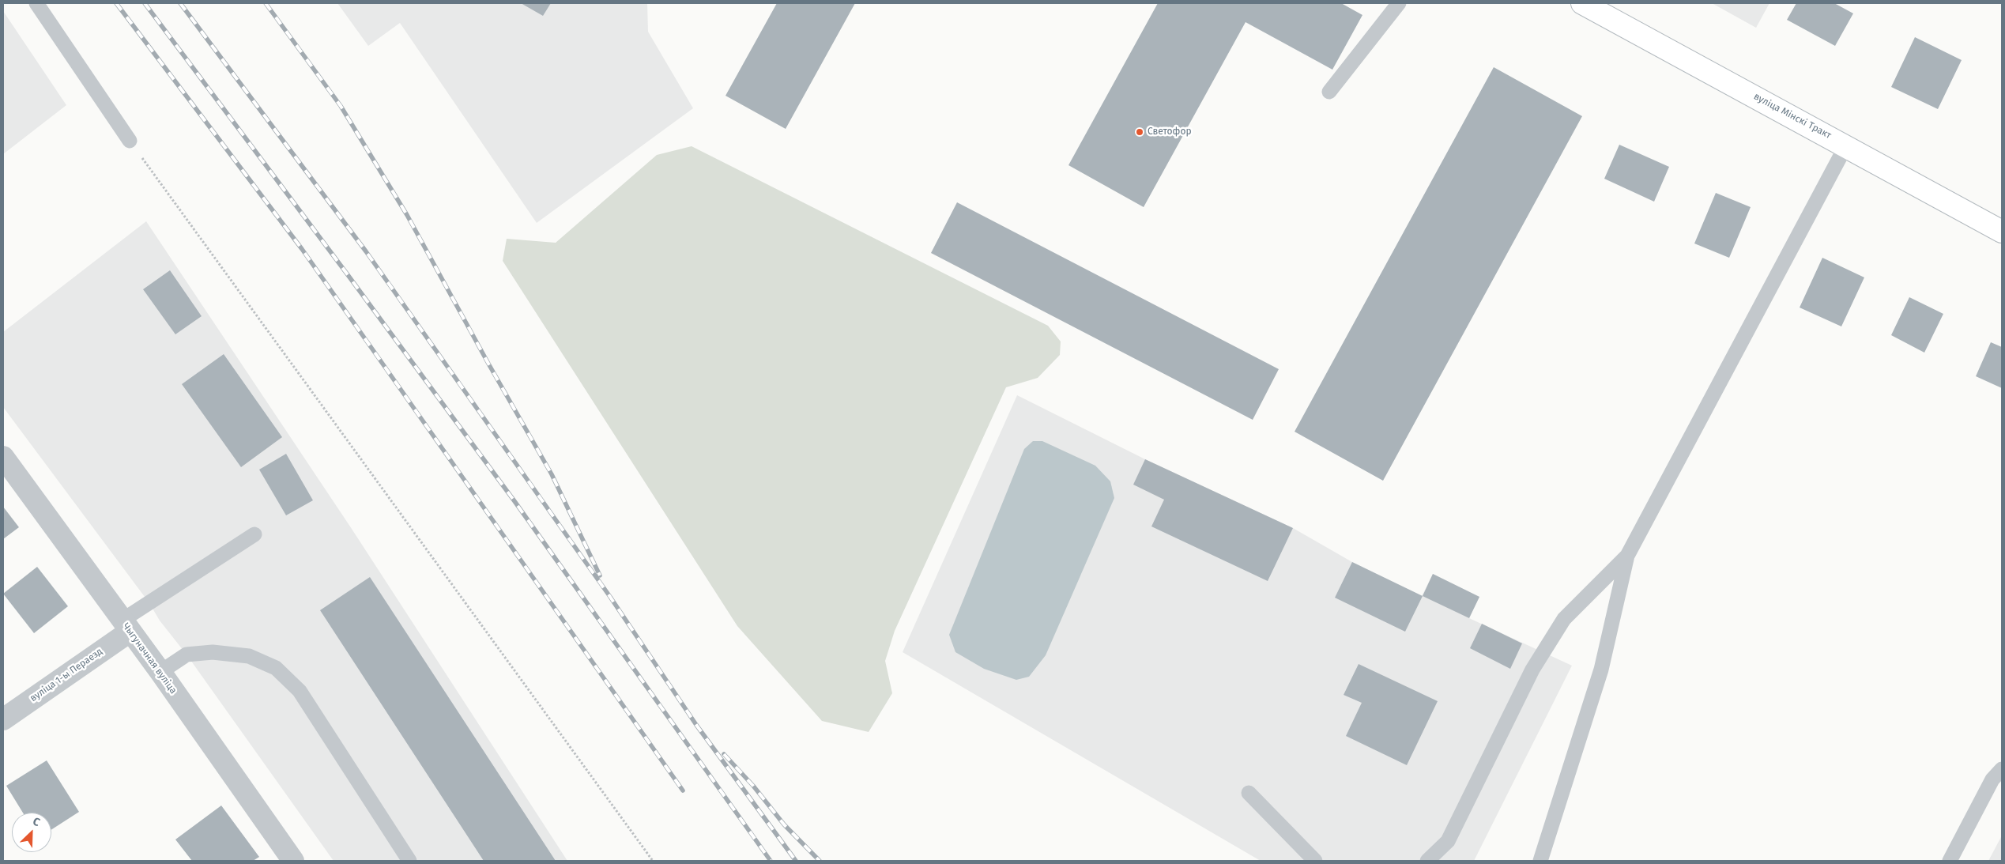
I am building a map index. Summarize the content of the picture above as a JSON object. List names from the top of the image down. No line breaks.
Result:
{"streets":{"street":["вуліца Мінскі Тракт","Чыгуначная вуліца","вуліца 1-ы Пераезд"]},"crossings":[["Чыгуначная вуліца","вуліца 1-ы Пераезд"]],"places":["Светофор"],"north":"top right"}
